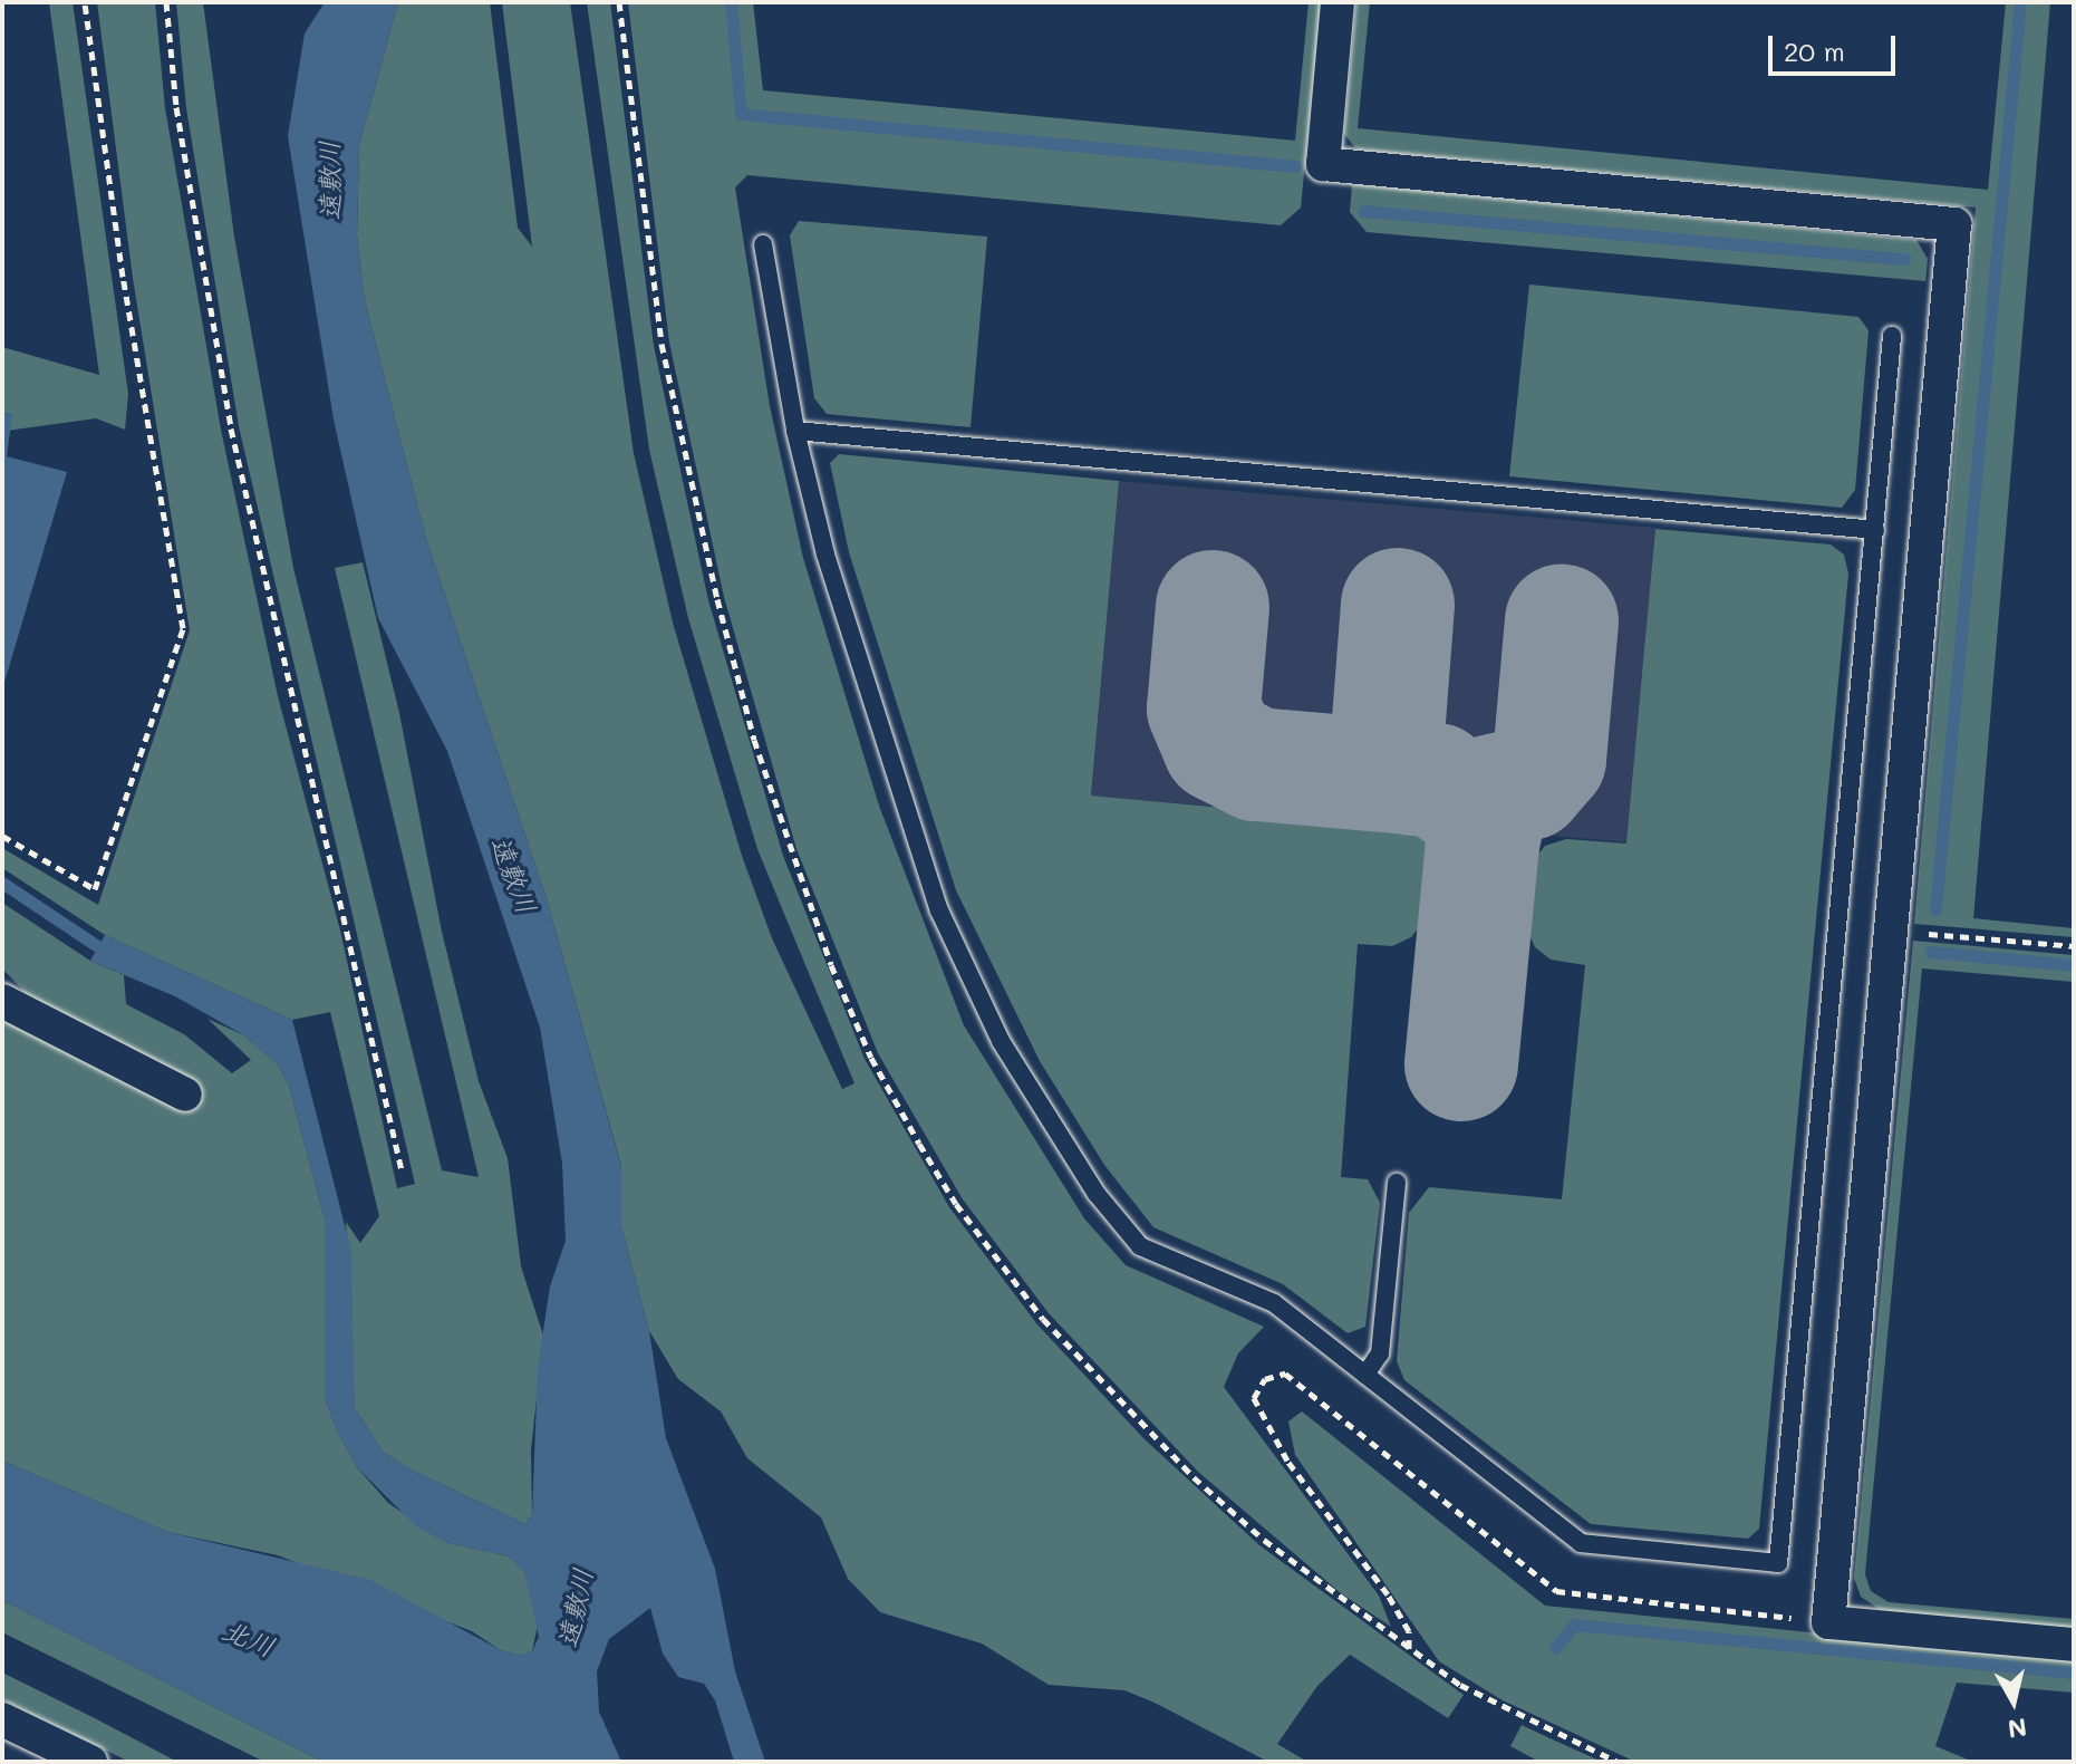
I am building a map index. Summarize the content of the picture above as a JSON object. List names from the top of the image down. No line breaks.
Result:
{"water":["遠敷川","北川"],"scale_bar":"20 m","north":"bottom"}
